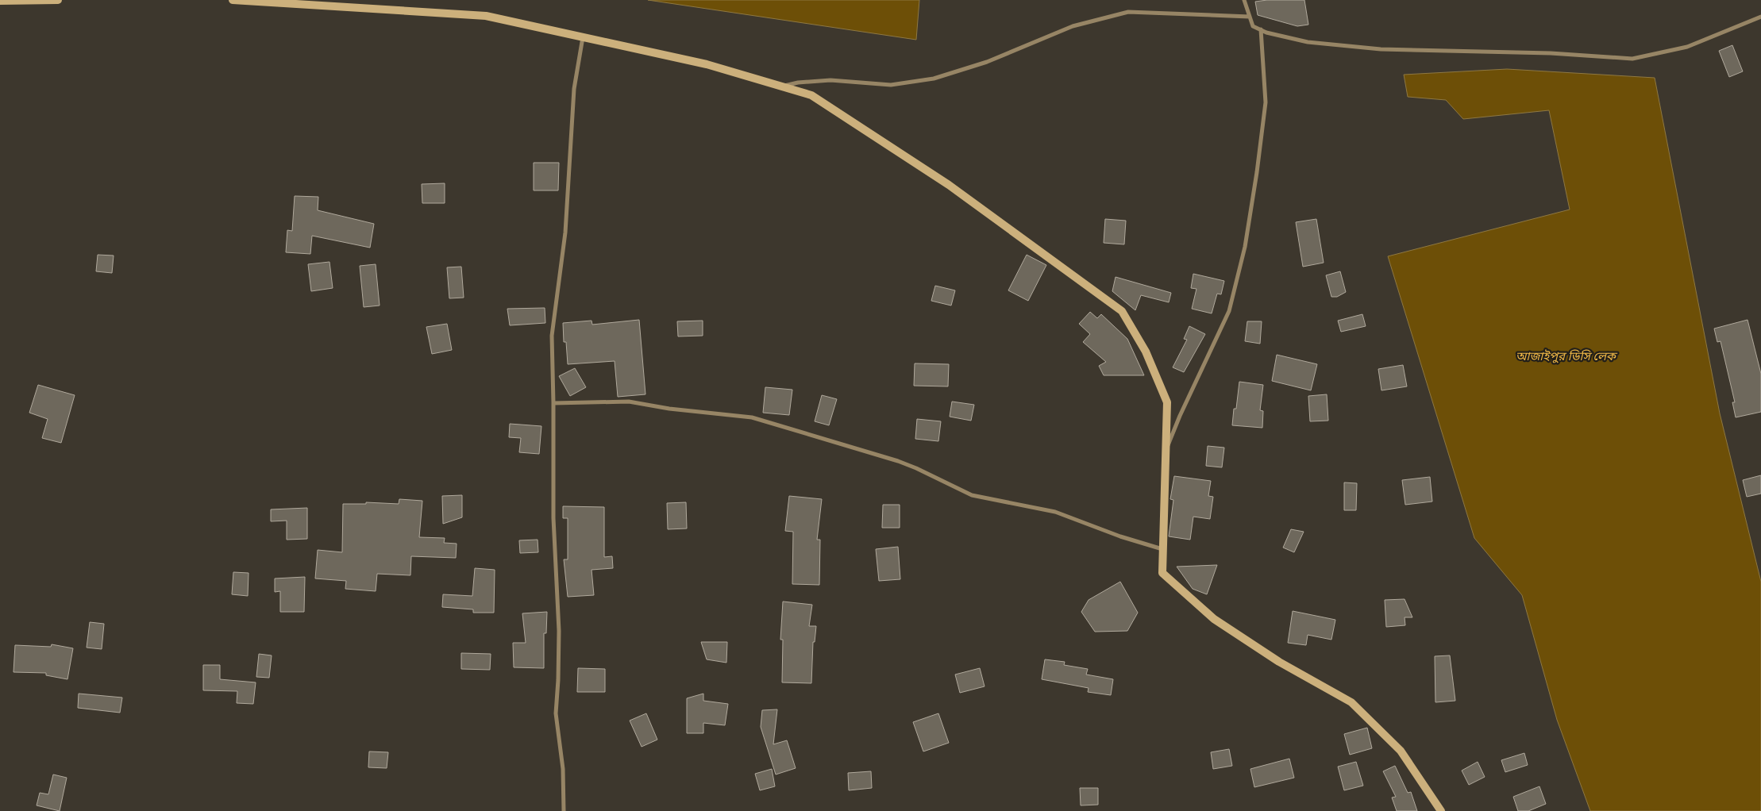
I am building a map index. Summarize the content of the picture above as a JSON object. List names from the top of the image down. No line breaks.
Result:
{"water":["আজাইপুর ডিসি লেক"]}
